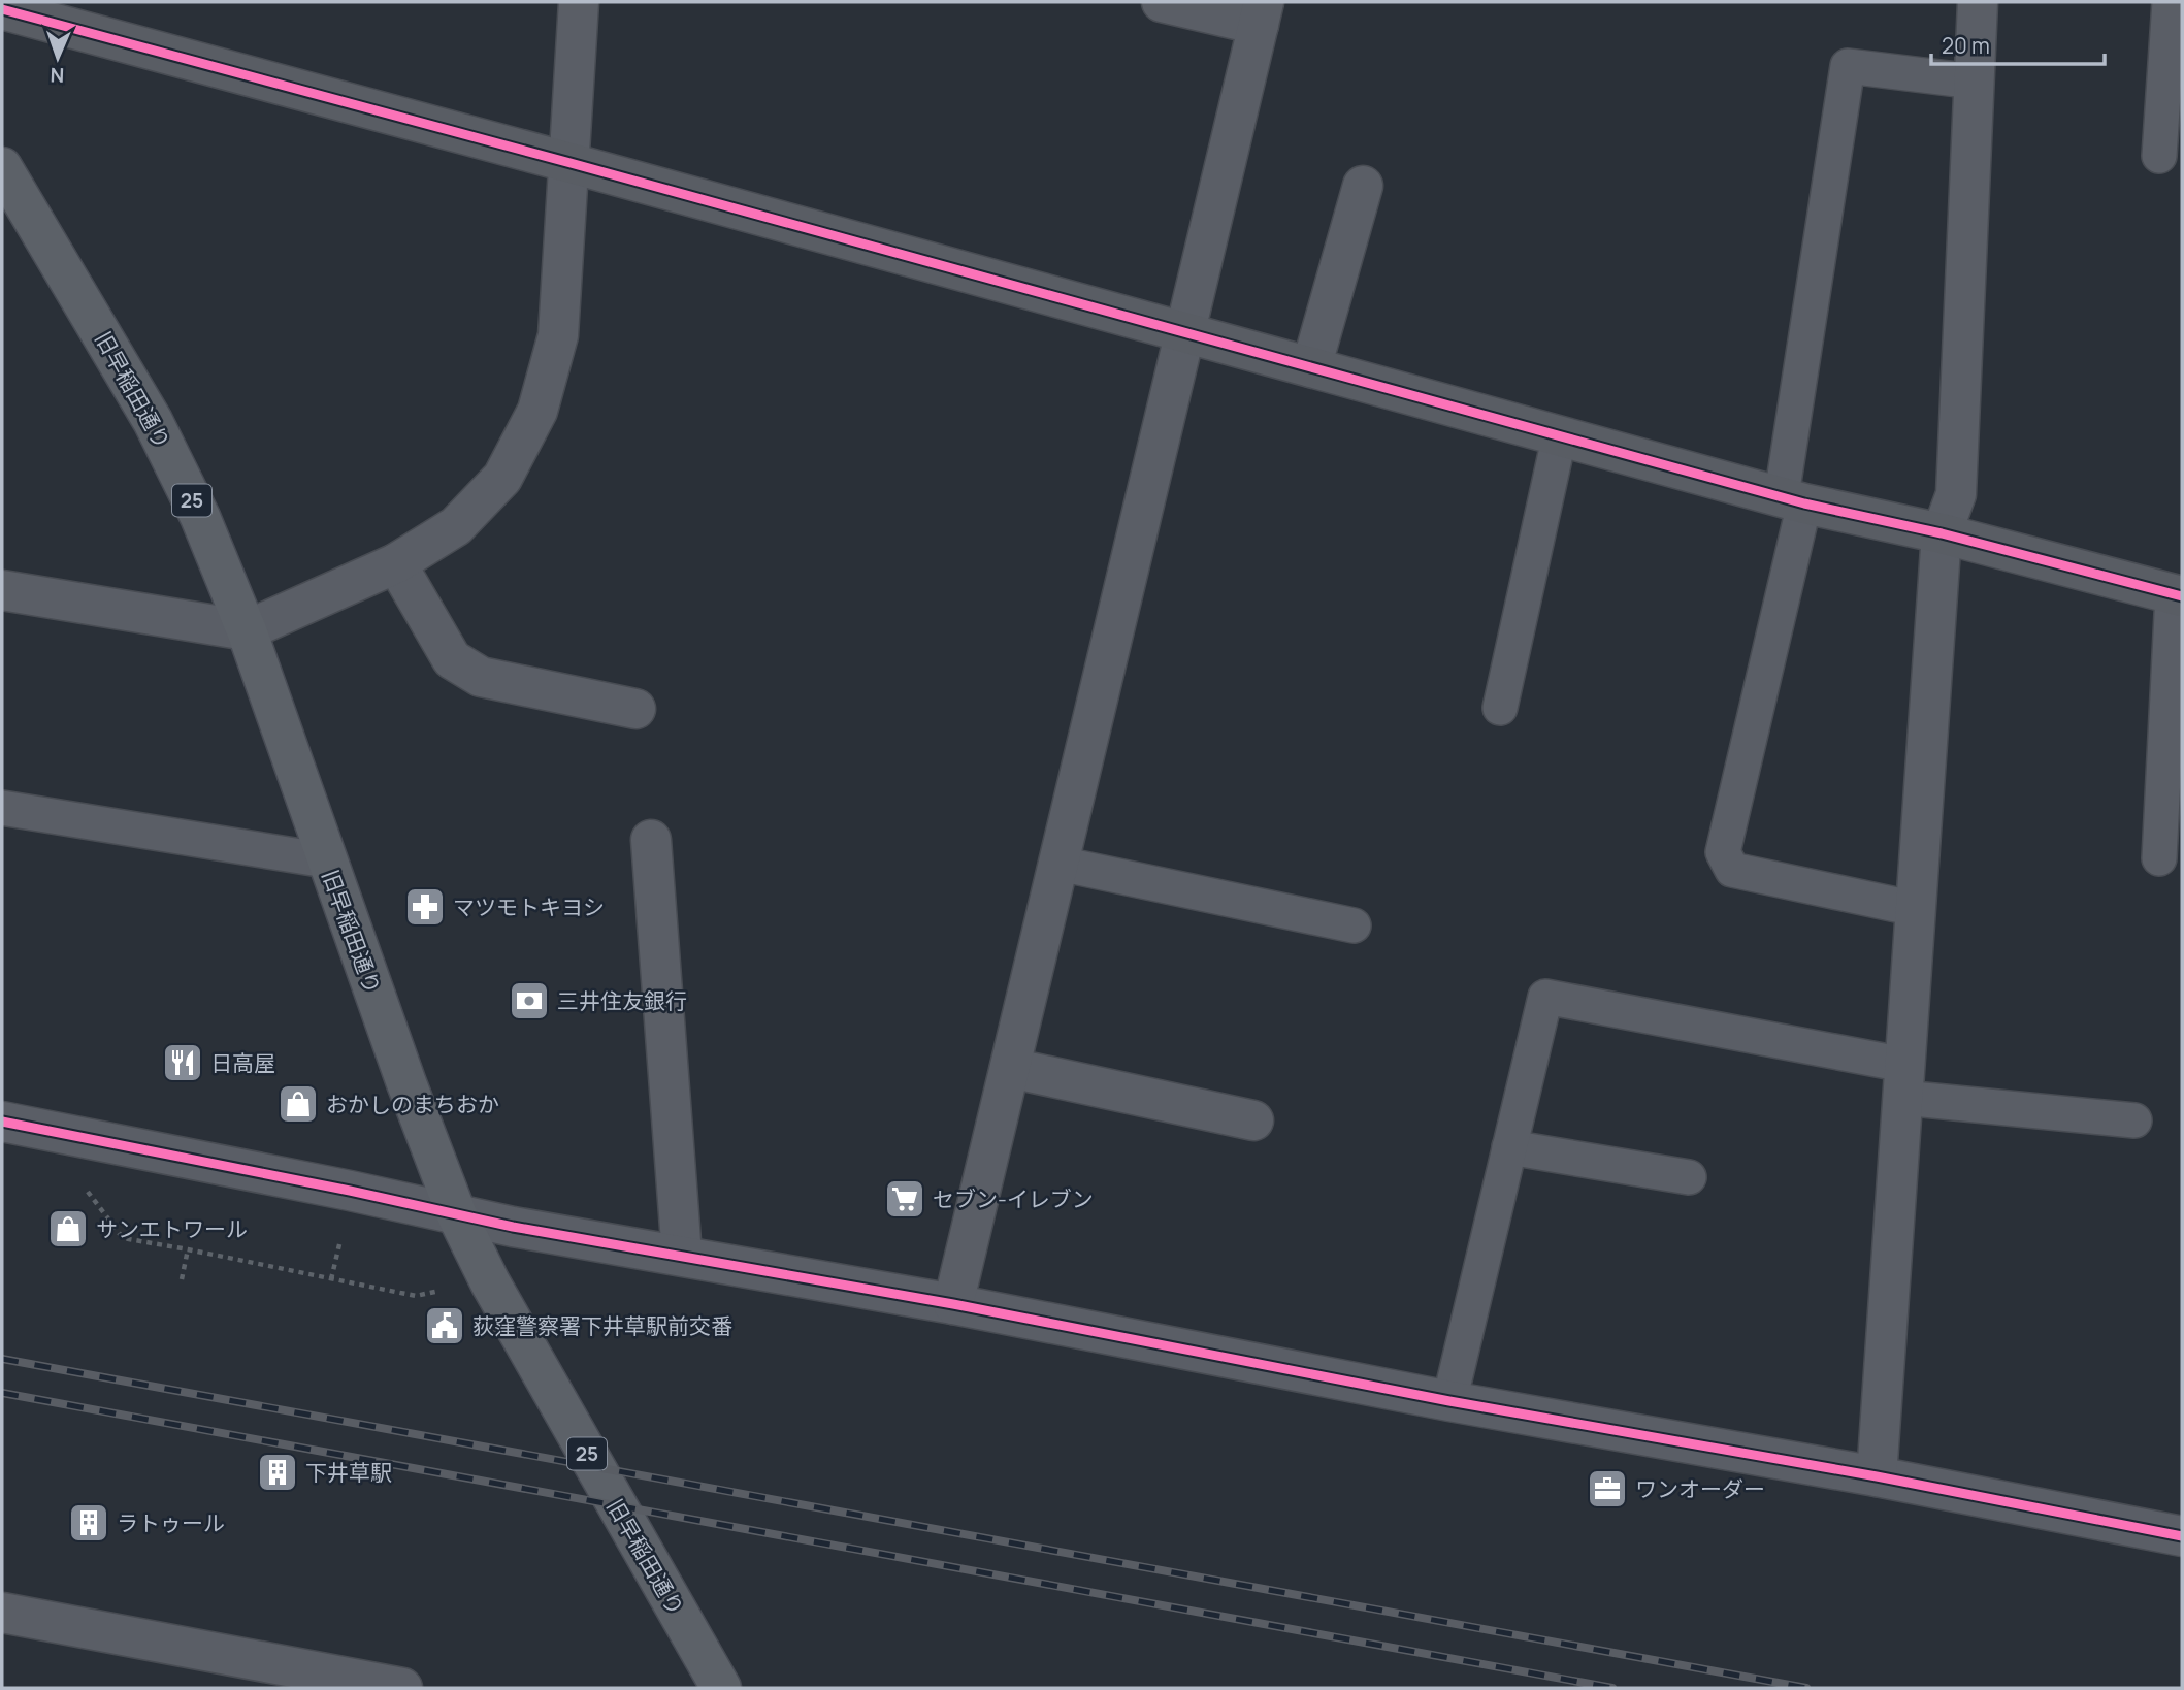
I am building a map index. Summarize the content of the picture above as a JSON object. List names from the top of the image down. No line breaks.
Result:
{"streets":{"main road":["旧早稲田通り","25"]},"places":{"pharmacy":["マツモトキヨシ"],"bank":["三井住友銀行"],"restaurant":["日高屋"],"shop":["おかしのまちおか","サンエトワール"],"supermarket":["セブン-イレブン"],"public building":["荻窪警察署下井草駅前交番"],"building":["下井草駅","ラトゥール"],"office":["ワンオーダー"]},"scale_bar":"20 m","north":"bottom"}
